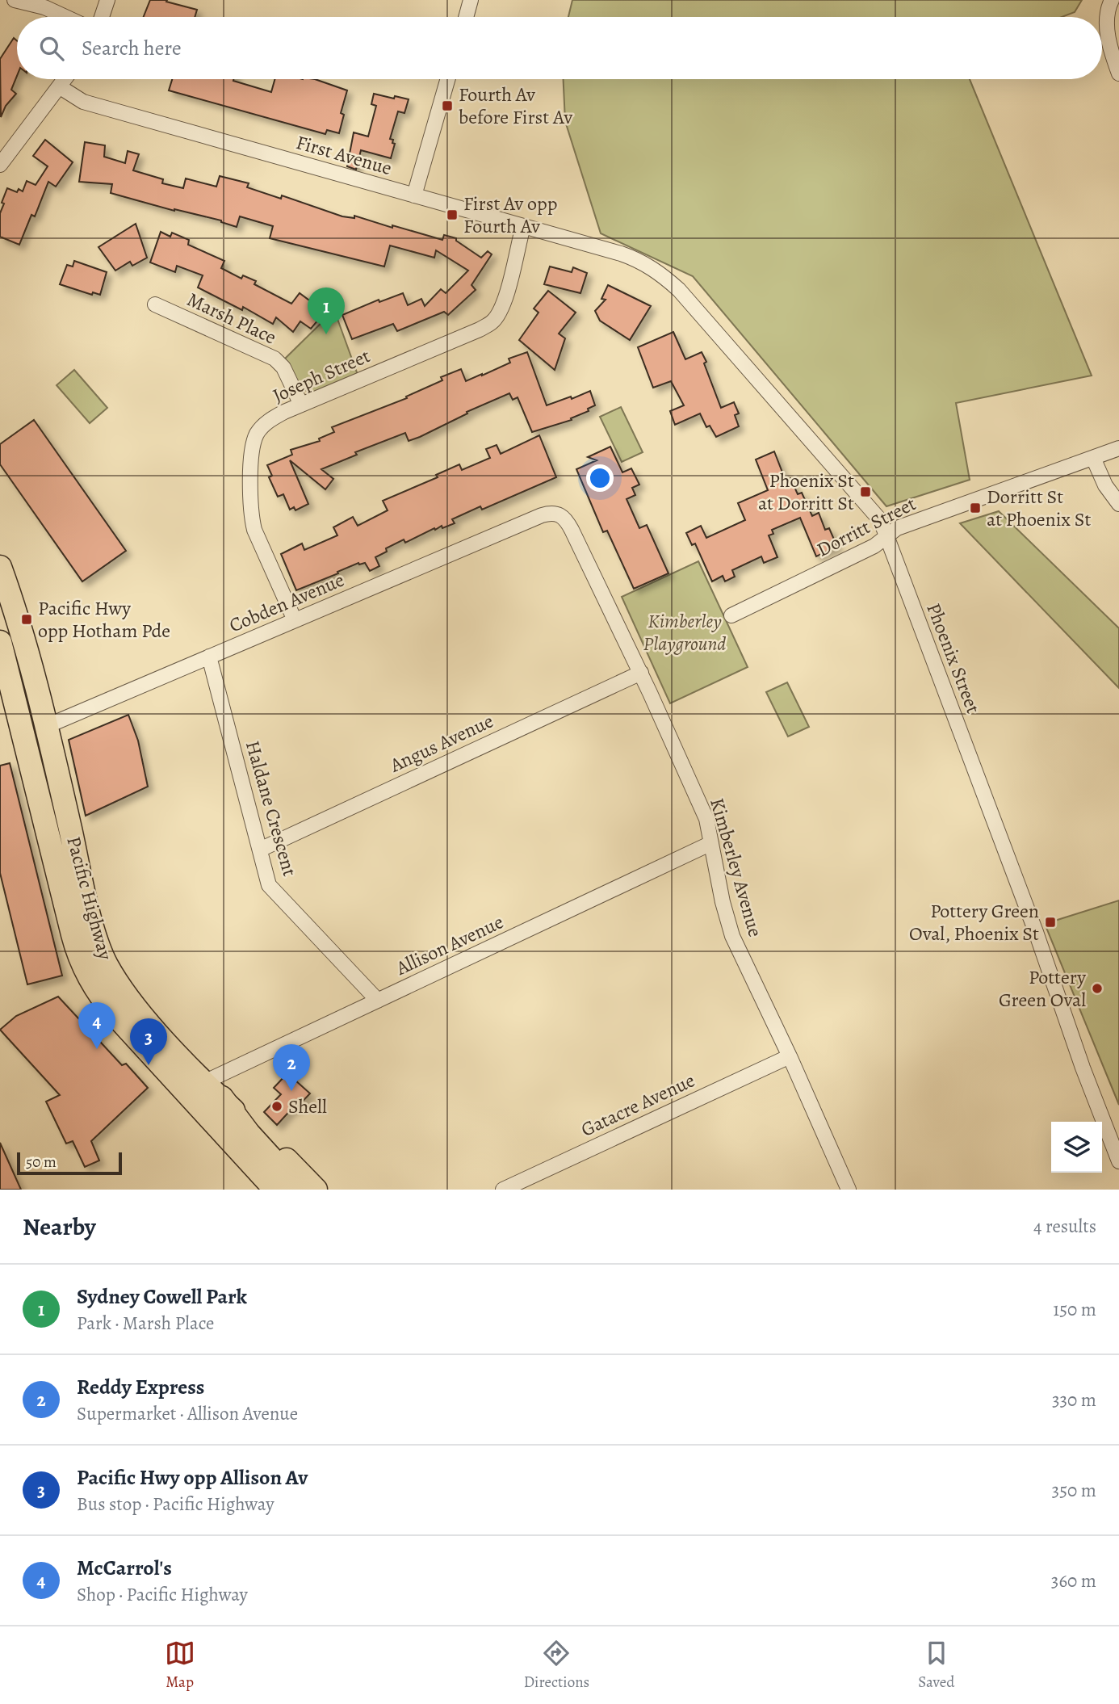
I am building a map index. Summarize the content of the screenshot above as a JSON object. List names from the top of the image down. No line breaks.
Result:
{"streets":{"main road":["Pacific Highway"],"street":["First Avenue","Marsh Place","Joseph Street","Dorritt Street","Cobden Avenue","Phoenix Street","Angus Avenue","Haldane Crescent","Kimberley Avenue","Allison Avenue","Gatacre Avenue"]},"crossings":[["First Avenue","Joseph Street"],["First Avenue","Phoenix Street"],["Marsh Place","Joseph Street"],["Joseph Street","Cobden Avenue"],["Dorritt Street","Phoenix Street"],["Cobden Avenue","Haldane Crescent"],["Cobden Avenue","Kimberley Avenue"],["Cobden Avenue","Pacific Highway"],["Angus Avenue","Haldane Crescent"],["Angus Avenue","Kimberley Avenue"],["Haldane Crescent","Allison Avenue"],["Kimberley Avenue","Allison Avenue"],["Kimberley Avenue","Gatacre Avenue"],["Pacific Highway","Allison Avenue"]],"parks":["Kimberley Playground"],"places":{"transit":["Fourth Av before First Av","First Av opp Fourth Av","Phoenix St at Dorritt St","Dorritt St at Phoenix St","Pacific Hwy opp Hotham Pde","Pottery Green Oval, Phoenix St"],"other":["Pottery Green Oval","Shell"]},"scale_bar":"50 m","page":{"search":"Search here","pins":["1","4","3","2"],"scale":"50 m","heading":["Nearby","4 results"],"list":[{"mark":"1","name":"Sydney Cowell Park","note":"Park · Marsh Place","value":"150 m"},{"mark":"2","name":"Reddy Express","note":"Supermarket · Allison Avenue","value":"330 m"},{"mark":"3","name":"Pacific Hwy opp Allison Av","note":"Bus stop · Pacific Highway","value":"350 m"},{"mark":"4","name":"McCarrol's","note":"Shop · Pacific Highway","value":"360 m"}],"nav":["Map","Directions","Saved"]}}
